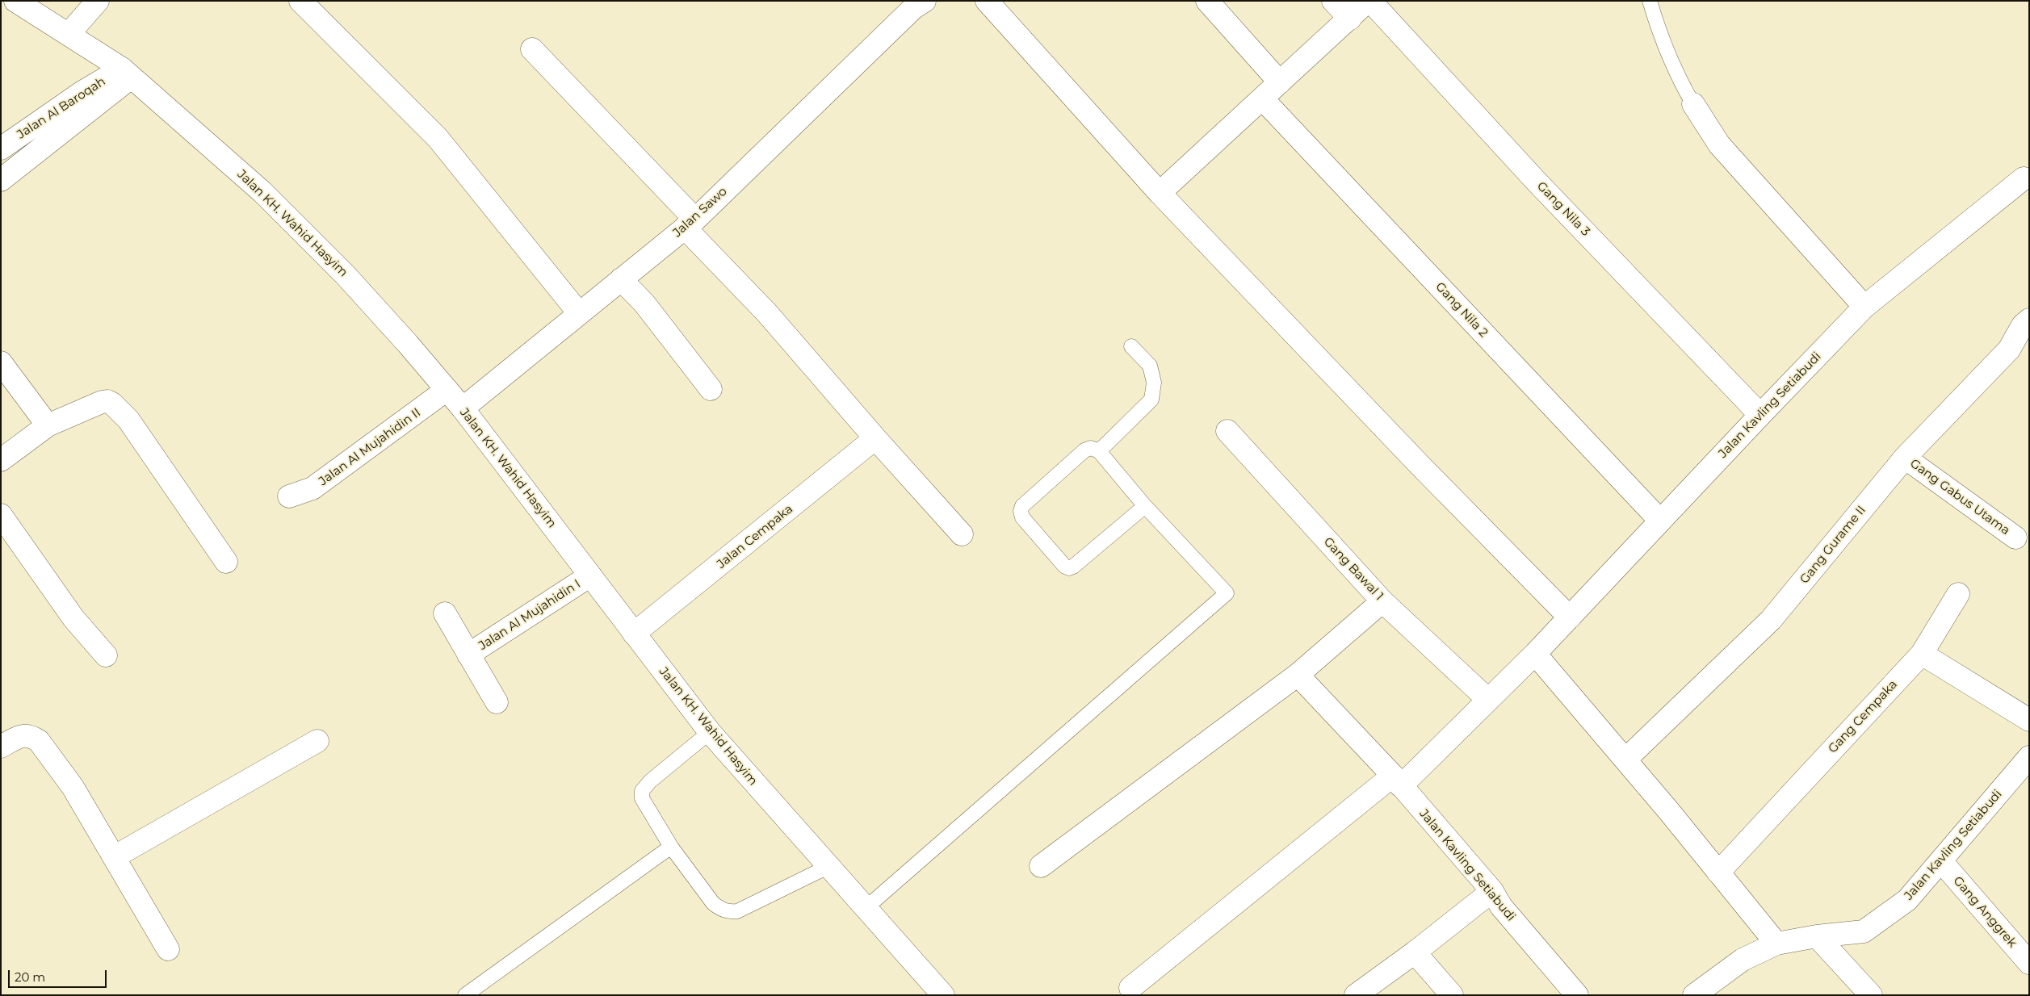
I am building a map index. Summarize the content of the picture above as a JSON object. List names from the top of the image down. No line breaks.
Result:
{"streets":{"street":["Jalan Al Baroqah","Gang Nila 3","Jalan Sawo","Jalan KH. Wahid Hasyim","Gang Nila 2","Jalan Kavling Setiabudi","Jalan Al Mujahidin II","Gang Gabus Utama","Jalan Cempaka","Gang Gurame II","Gang Bawal 1","Jalan Al Mujahidin I","Gang Cempaka","Gang Anggrek"]},"crossings":[["Jalan Al Baroqah","Jalan KH. Wahid Hasyim"],["Gang Nila 3","Jalan Kavling Setiabudi"],["Jalan Sawo","Jalan KH. Wahid Hasyim"],["Jalan KH. Wahid Hasyim","Jalan Al Mujahidin II"],["Jalan KH. Wahid Hasyim","Jalan Cempaka"],["Jalan KH. Wahid Hasyim","Jalan Al Mujahidin I"],["Gang Nila 2","Jalan Kavling Setiabudi"],["Jalan Kavling Setiabudi","Gang Bawal 1"],["Jalan Kavling Setiabudi","Gang Anggrek"],["Gang Gabus Utama","Gang Gurame II"]],"scale_bar":"20 m"}
